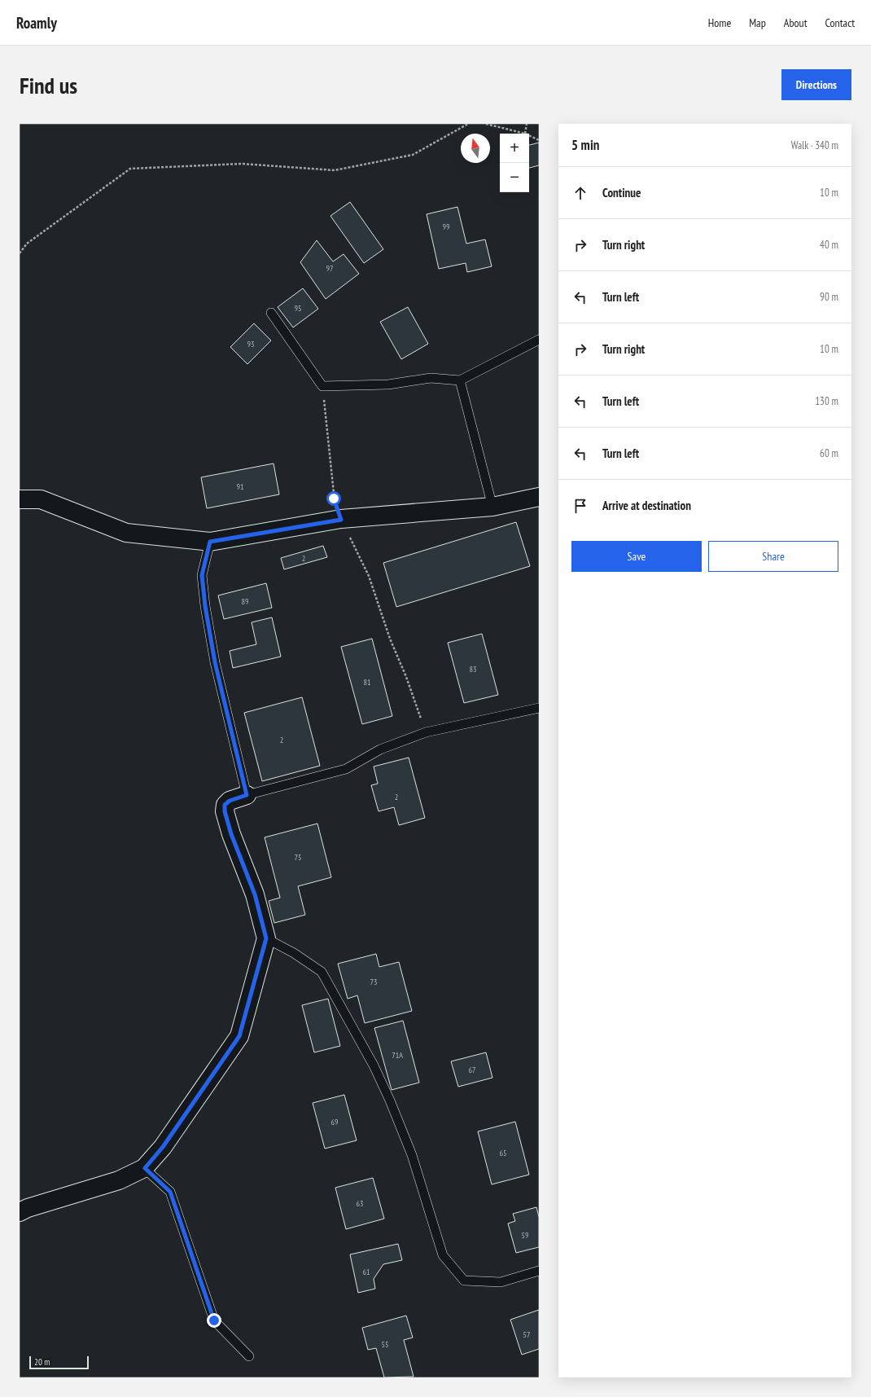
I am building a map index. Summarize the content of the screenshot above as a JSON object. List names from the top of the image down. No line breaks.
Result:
{"house_numbers":["99","97","95","93","91","2","89","83","81","2","2","75","73","71А","67","69","65","63","59","61","57","55"],"scale_bar":"20 m","north":"top","page":{"header":"Roamly","nav":["Home","Map","About","Contact"],"buttons":["Directions",["Save","Share"]],"title":"Find us","heading":["5 min","Walk · 340 m"],"map_buttons":["+","−"],"list":[["Continue","10 m"],["Turn right","40 m"],["Turn left","90 m"],["Turn right","10 m"],["Turn left","130 m"],["Turn left","60 m"],"Arrive at destination"],"scale":"20 m"}}
